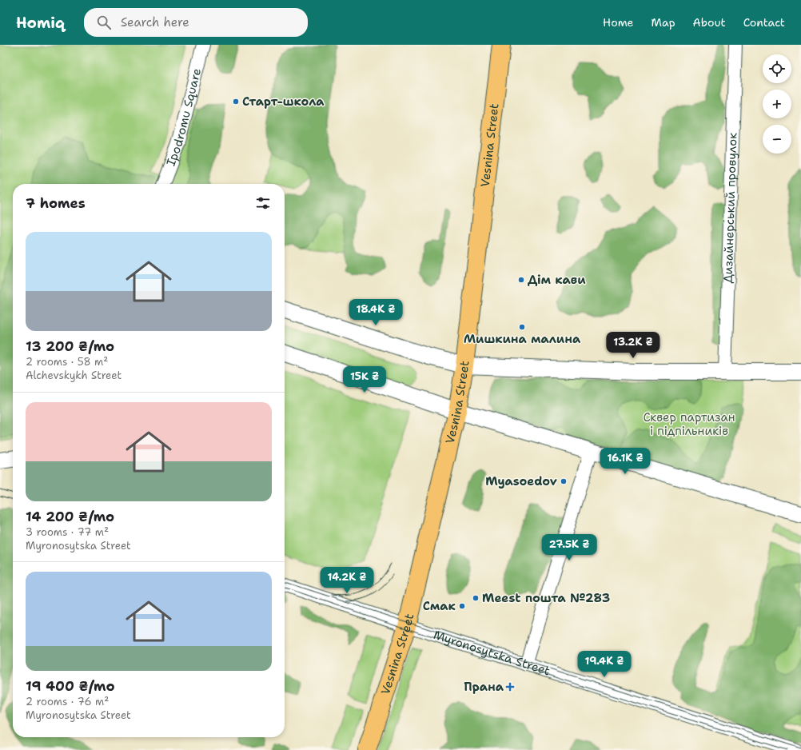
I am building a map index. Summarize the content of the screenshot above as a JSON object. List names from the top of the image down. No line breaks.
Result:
{"streets":{"main road":["Vesnina Street"],"street":["Ipodromu Square","Дизайнерський провулок","Myronosytska Street"]},"crossings":[["Vesnina Street","Myronosytska Street"]],"parks":["Сквер партизан і підпільників"],"places":{"other":["Старт-школа","Дім кави","Мишкина малина","Myasoedov","Meest пошта №283","Смак"],"health":["Прана"]},"page":{"header":"Homiq","search":"Search here","nav":["Home","Map","About","Contact"],"map_buttons":["+","−"],"heading":"7 homes","list":[{"name":"13 200 ₴/mo","note":"2 rooms · 58 m² · Alchevskykh Street"},{"name":"14 200 ₴/mo","note":"3 rooms · 77 m² · Myronosytska Street"},{"name":"19 400 ₴/mo","note":"2 rooms · 76 m² · Myronosytska Street"}],"price":["18.4K ₴","13.2K ₴","15K ₴","16.1K ₴","27.5K ₴","14.2K ₴","19.4K ₴"]}}
